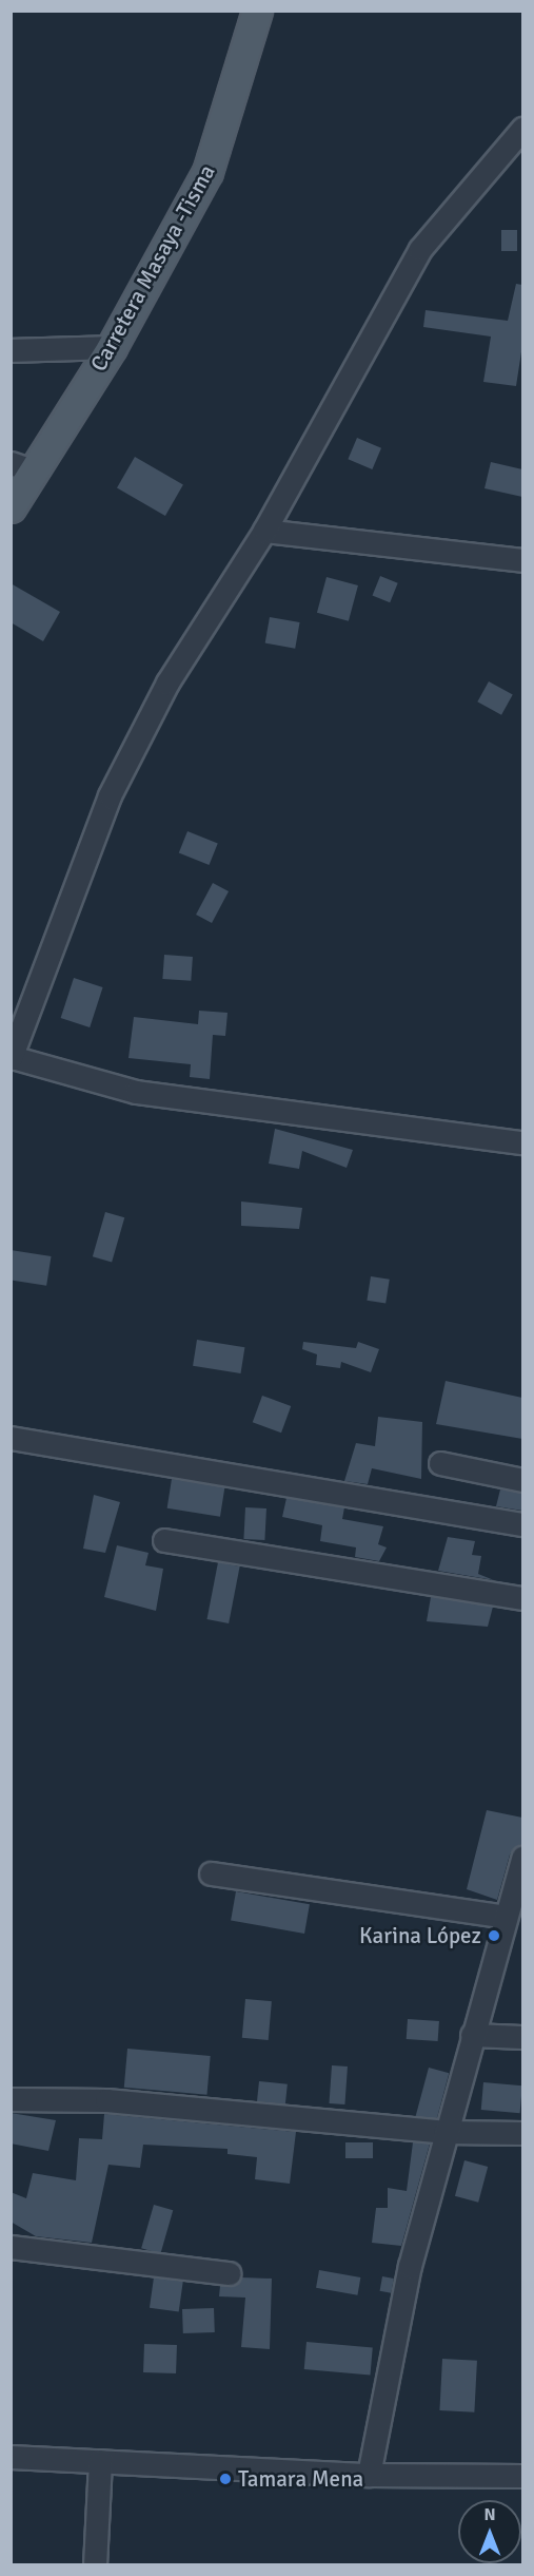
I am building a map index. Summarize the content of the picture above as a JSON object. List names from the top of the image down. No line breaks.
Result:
{"streets":{"main road":["Carretera Masaya -Tisma"]},"places":["Karina López","Tamara Mena"],"north":"top"}
